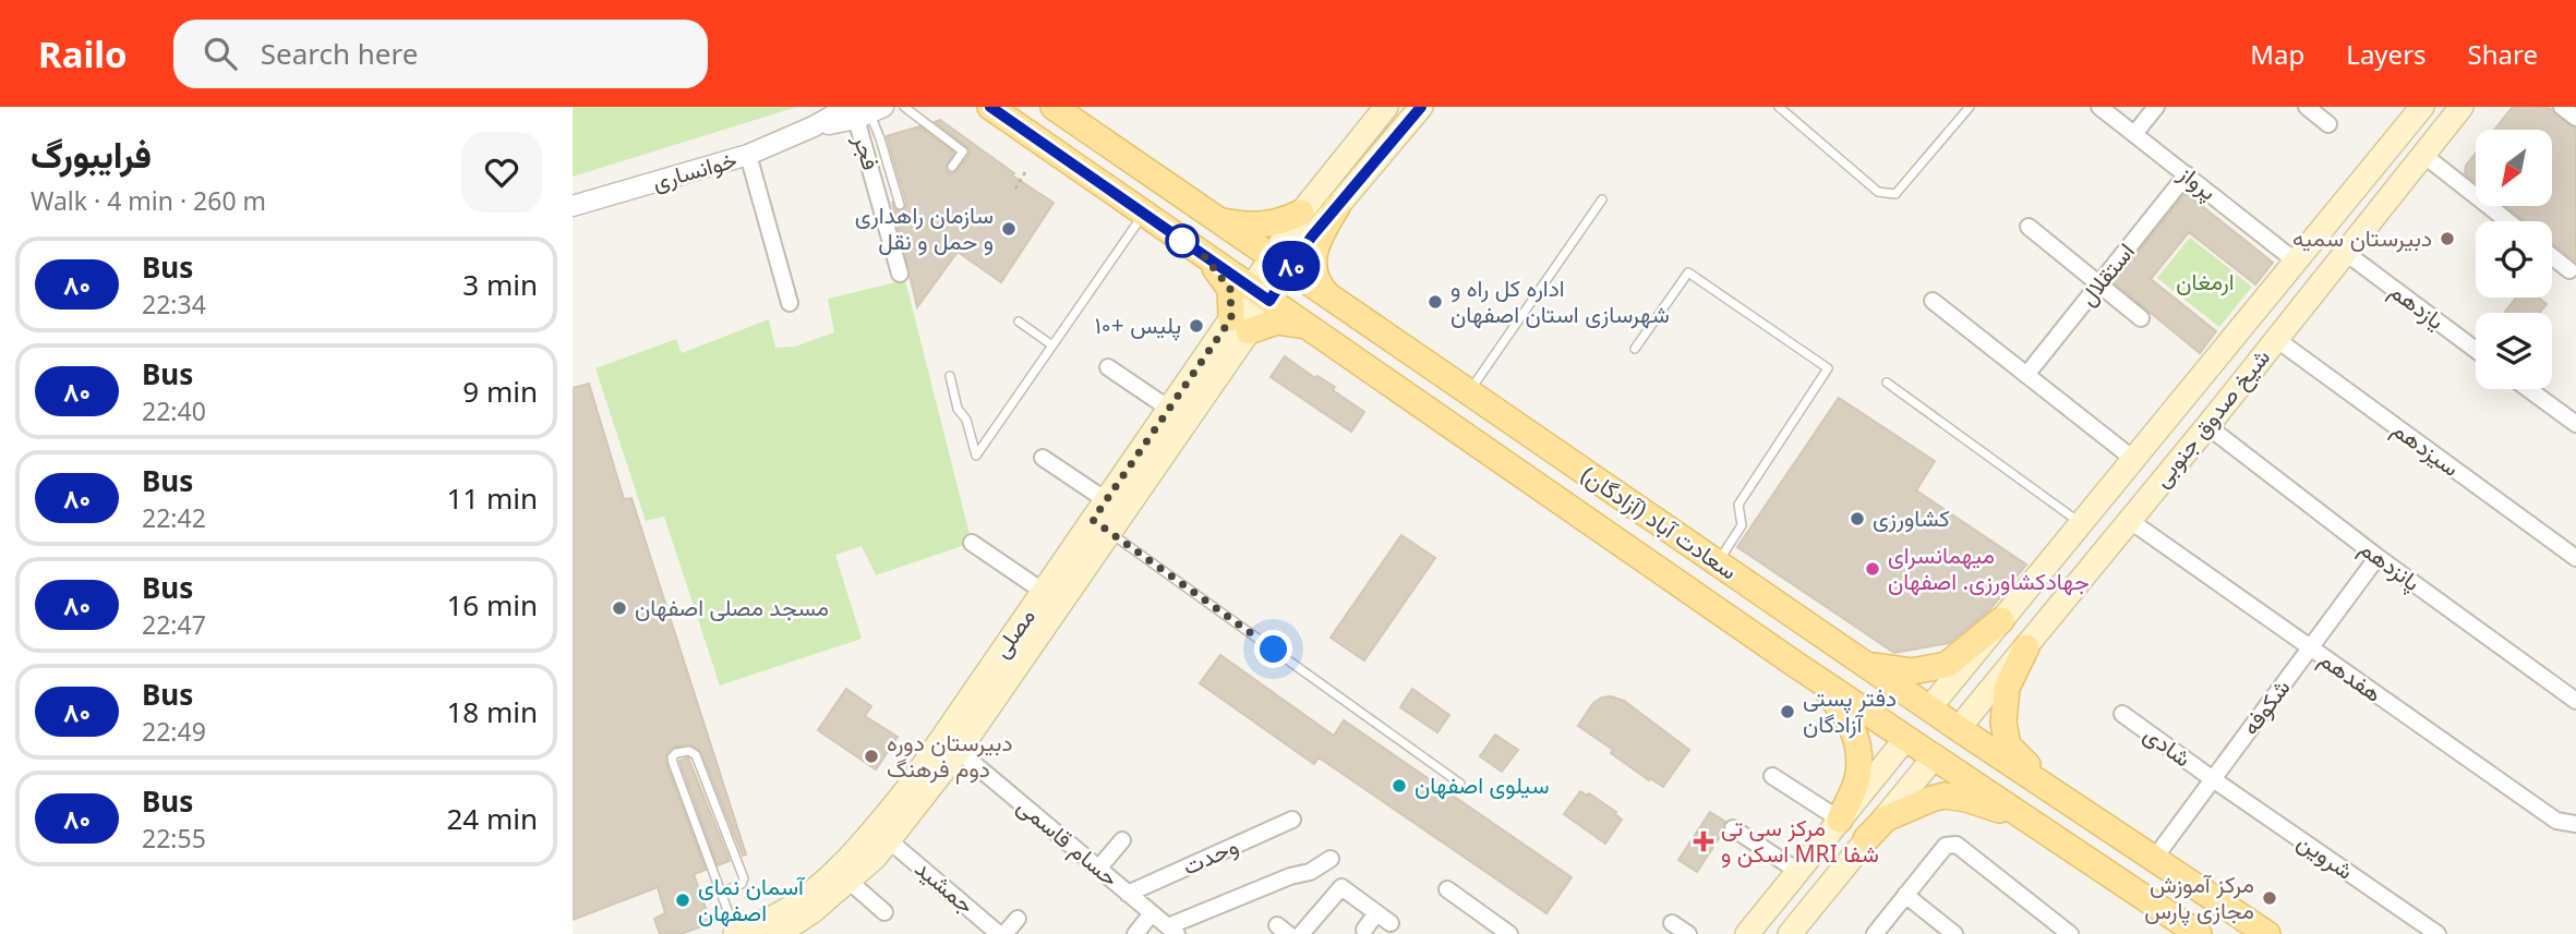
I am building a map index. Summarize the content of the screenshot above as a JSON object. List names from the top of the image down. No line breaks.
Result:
{"streets":{"main road":["شیخ صدوق جنوبی","سعادت آباد (آزادگان)","مصلی"],"street":["فجر","خوانساری","پرواز","استقلال","یازدهم","سیزدهم","پانزدهم","هفدهم","شکوفه","شادی","حسام قاسمی","وحدت","شروین","جمشید"]},"crossings":[["فجر","خوانساری"],["پرواز","استقلال"],["پرواز","شیخ صدوق جنوبی"],["یازدهم","شیخ صدوق جنوبی"],["شیخ صدوق جنوبی","سیزدهم"],["شیخ صدوق جنوبی","سعادت آباد (آزادگان)"],["شیخ صدوق جنوبی","پانزدهم"],["شیخ صدوق جنوبی","هفدهم"],["سعادت آباد (آزادگان)","مصلی"],["سعادت آباد (آزادگان)","شکوفه"],["پانزدهم","شکوفه"],["مصلی","حسام قاسمی"],["مصلی","جمشید"],["هفدهم","شکوفه"],["شکوفه","شادی"],["شکوفه","شروین"],["شادی","شروین"],["حسام قاسمی","وحدت"]],"parks":["ارمغان"],"places":{"other":["سازمان راهداری و حمل و نقل","دبیرستان سمیه","اداره کل راه و شهرسازی استان اصفهان","پلیس +۱۰","کشاورزی","میهمانسرای جهادکشاورزی. اصفهان","مسجد مصلی اصفهان","دفتر پستی آزادگان","دبیرستان دوره دوم فرهنگ","سیلوی اصفهان","مرکز آموزش مجازی پارس","آسمان نمای اصفهان"],"health":["مرکز سی تی اسکن و MRI شفا"]},"lines":["bus line ۸۰"],"north":"bottom left","page":{"header":"Railo","search":"Search here","nav":["Map","Layers","Share"],"heading":["فرایبورگ","Walk · 4 min · 260 m"],"on_map":"۸۰","list":[{"mark":"۸۰","name":"Bus","note":"22:34","value":"3 min"},{"mark":"۸۰","name":"Bus","note":"22:40","value":"9 min"},{"mark":"۸۰","name":"Bus","note":"22:42","value":"11 min"},{"mark":"۸۰","name":"Bus","note":"22:47","value":"16 min"},{"mark":"۸۰","name":"Bus","note":"22:49","value":"18 min"},{"mark":"۸۰","name":"Bus","note":"22:55","value":"24 min"}]}}
